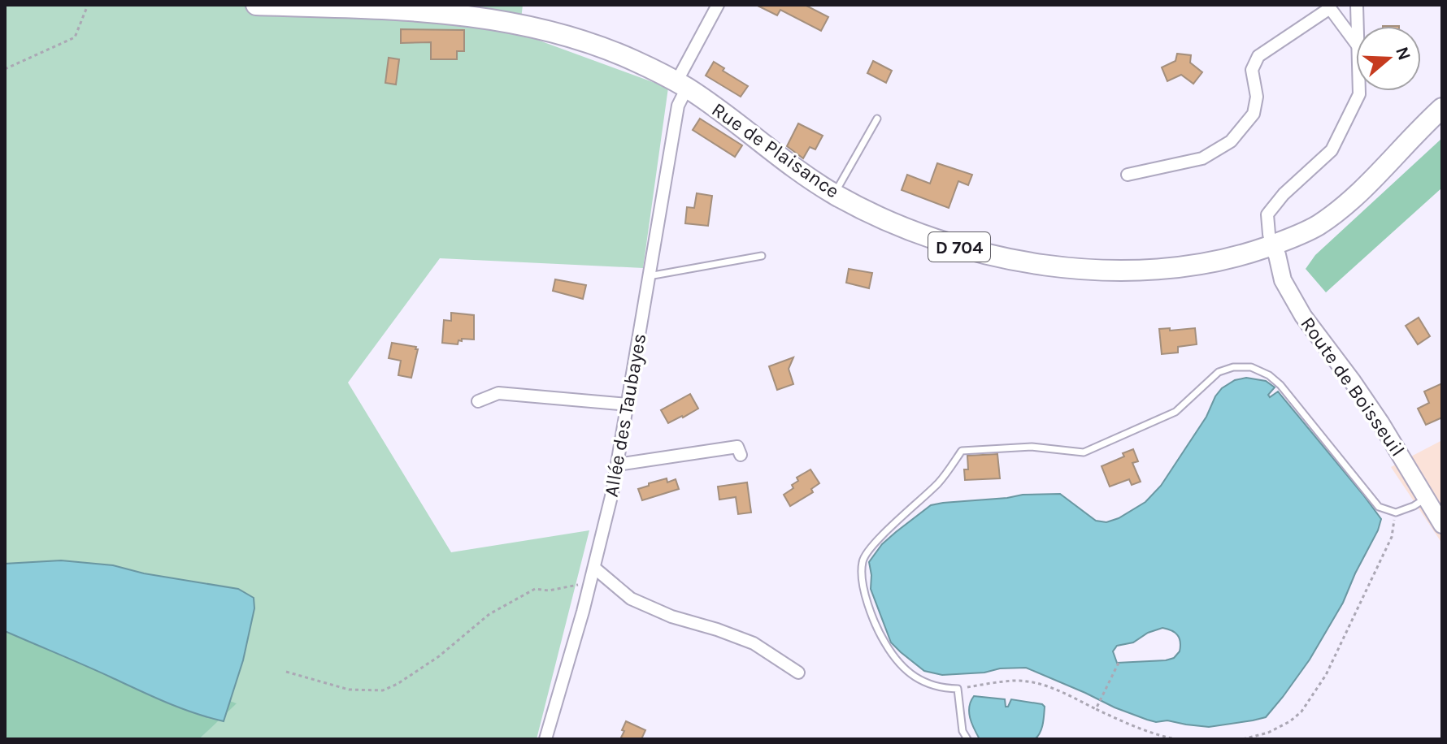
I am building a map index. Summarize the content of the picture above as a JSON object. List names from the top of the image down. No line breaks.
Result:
{"streets":{"main road":["Rue de Plaisance","D 704","Route de Boisseuil"],"street":["Allée des Taubayes"]},"crossings":[["Rue de Plaisance","Route de Boisseuil"],["Rue de Plaisance","Allée des Taubayes"]],"north":"right"}
